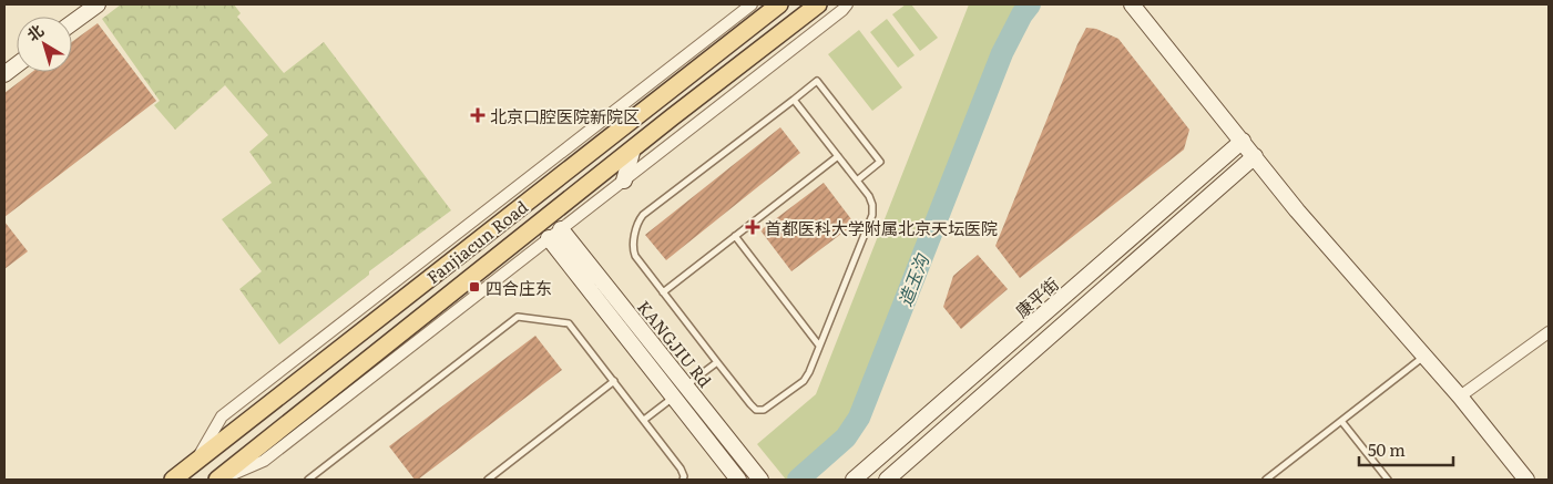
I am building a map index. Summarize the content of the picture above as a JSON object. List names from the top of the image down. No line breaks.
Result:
{"streets":{"main road":["Fanjiacun Road"],"street":["康平街","KANGJIU Rd"]},"water":["造玉沟"],"places":{"health":["北京口腔医院新院区","首都医科大学附属北京天坛医院"],"transit":["四合庄东"]},"scale_bar":"50 m","north":"top left"}
